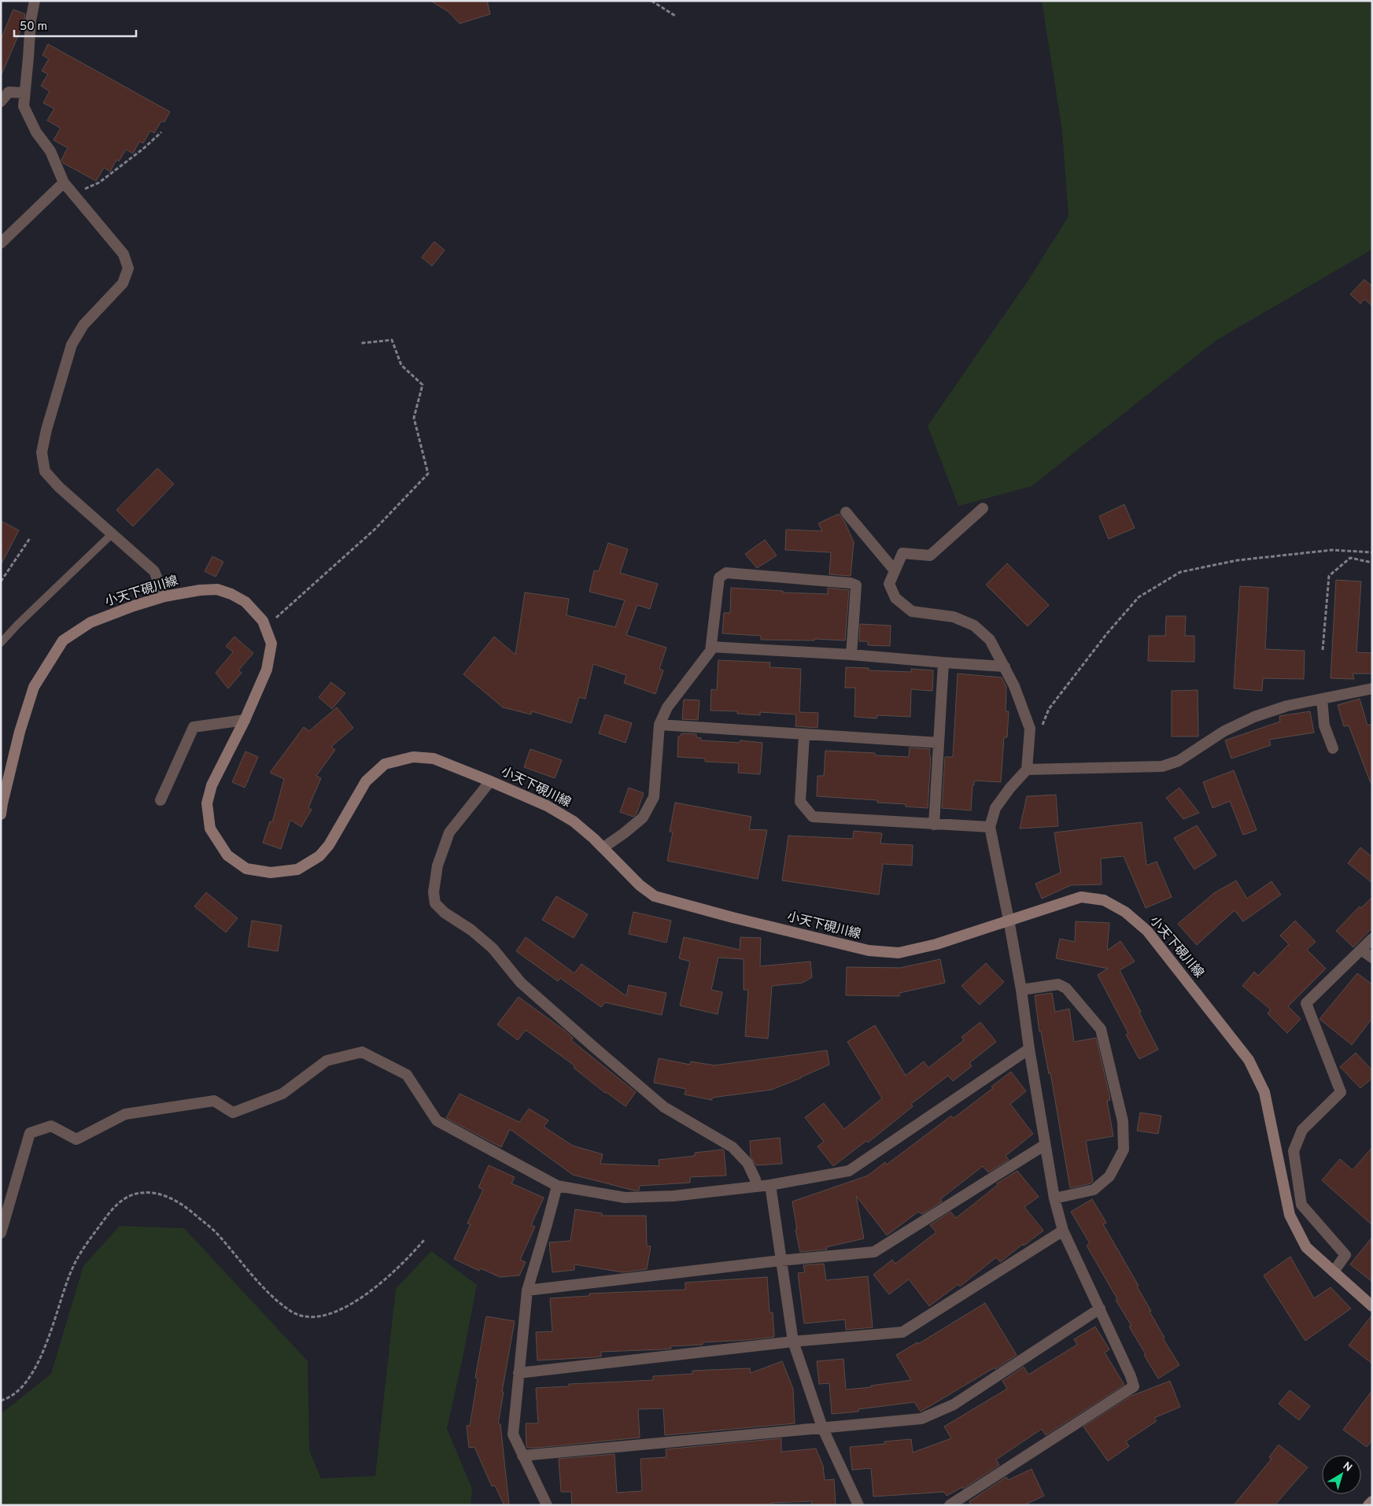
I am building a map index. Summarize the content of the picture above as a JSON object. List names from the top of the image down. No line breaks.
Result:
{"streets":{"main road":["小天下硯川線"]},"scale_bar":"50 m","north":"top right"}
